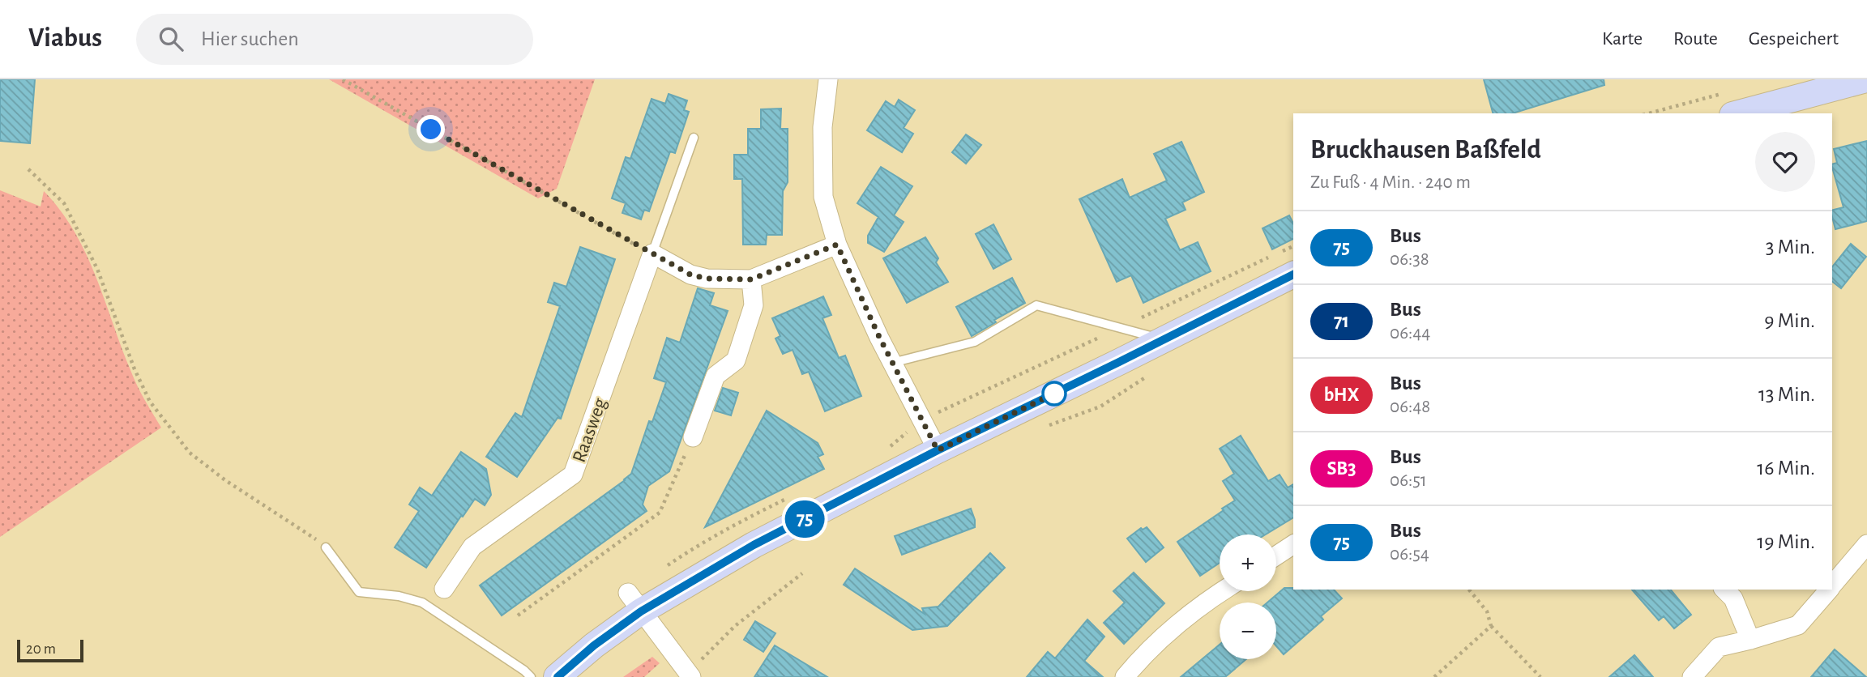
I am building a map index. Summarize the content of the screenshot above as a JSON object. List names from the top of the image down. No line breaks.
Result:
{"streets":{"street":["Raasweg"]},"lines":["bus line 75"],"scale_bar":"20 m","page":{"header":"Viabus","search":"Hier suchen","nav":["Karte","Route","Gespeichert"],"on_map":"75","heading":["Bruckhausen Baßfeld","Zu Fuß · 4 Min. · 240 m"],"list":[{"mark":"75","name":"Bus","note":"06:38","value":"3 Min."},{"mark":"71","name":"Bus","note":"06:44","value":"9 Min."},{"mark":"bHX","name":"Bus","note":"06:48","value":"13 Min."},{"mark":"SB3","name":"Bus","note":"06:51","value":"16 Min."},{"mark":"75","name":"Bus","note":"06:54","value":"19 Min."}],"map_buttons":["+","−"],"scale":"20 m"}}
